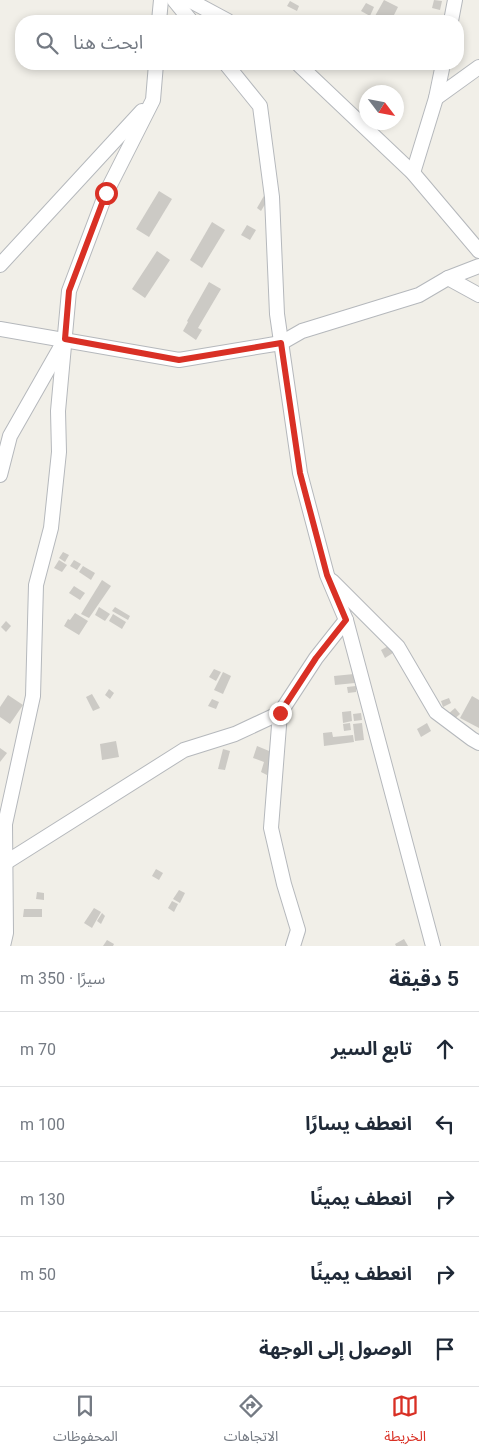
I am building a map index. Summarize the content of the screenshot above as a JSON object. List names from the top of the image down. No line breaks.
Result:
{"north":"bottom right","page":{"search":"ابحث هنا","heading":["5 دقيقة","سيرًا · 350 m"],"list":[["تابع السير","70 m"],["انعطف يسارًا","100 m"],["انعطف يمينًا","130 m"],["انعطف يمينًا","50 m"],"الوصول إلى الوجهة"],"nav":["الخريطة","الاتجاهات","المحفوظات"]}}
